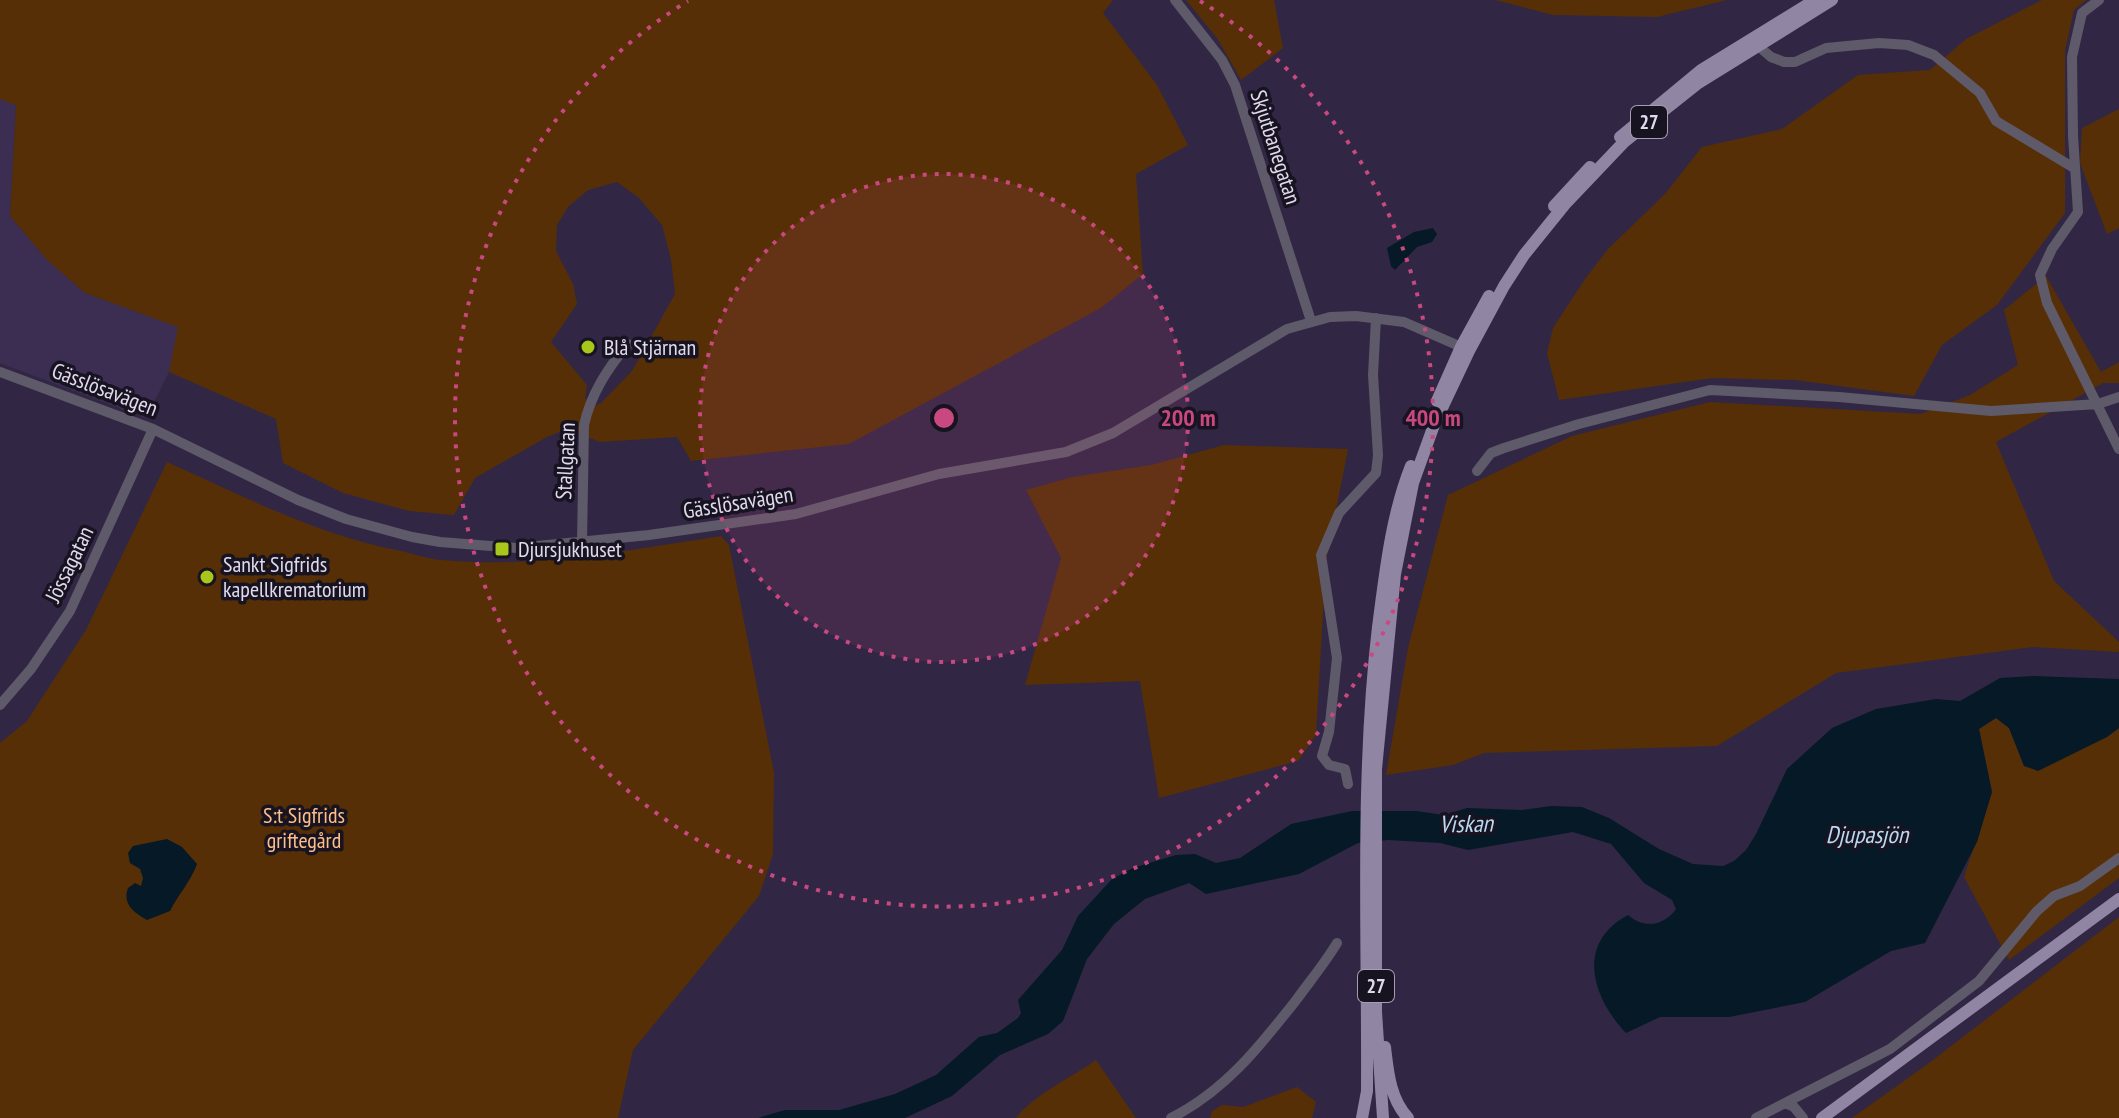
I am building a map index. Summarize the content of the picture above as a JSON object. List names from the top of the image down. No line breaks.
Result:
{"streets":{"main road":["27"],"street":["Skjutbanegatan","Gässlösavägen","Stallgatan","Jössagatan"]},"crossings":[["27","Gässlösavägen"],["Skjutbanegatan","Gässlösavägen"],["Gässlösavägen","Stallgatan"],["Gässlösavägen","Jössagatan"]],"water":["Viskan","Djupasjön"],"parks":["S:t Sigfrids griftegård"],"places":{"other":["Blå Stjärnan","Sankt Sigfrids kapellkrematorium"],"transit":["Djursjukhuset"]},"rings":["200 m","400 m"]}
